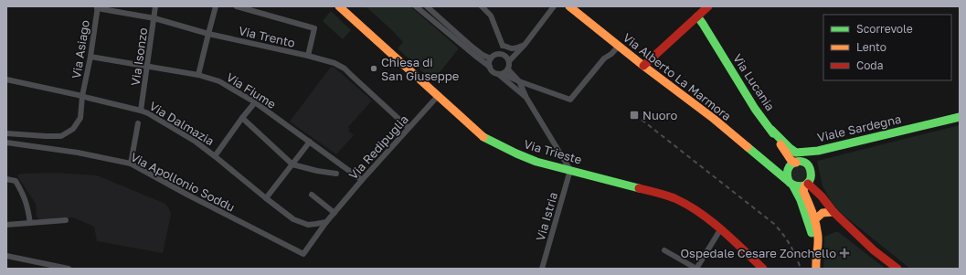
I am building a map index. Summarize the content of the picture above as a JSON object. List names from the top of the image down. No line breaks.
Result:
{"streets":{"street":["Via Trento","Via Asiago","Via Isonzo","Via Alberto La Marmora","Via Lucania","Via Fiume","Via Dalmazia","Viale Sardegna","Via Redipuglia","Via Trieste","Via Apollonio Soddu","Via Istria"]},"crossings":[["Via Trento","Via Asiago"],["Via Trento","Via Isonzo"],["Via Trento","Via Redipuglia"],["Via Asiago","Via Fiume"],["Via Asiago","Via Dalmazia"],["Via Isonzo","Via Fiume"],["Via Isonzo","Via Dalmazia"],["Via Alberto La Marmora","Via Lucania"],["Via Lucania","Viale Sardegna"],["Via Fiume","Via Redipuglia"],["Via Dalmazia","Via Redipuglia"],["Via Dalmazia","Via Apollonio Soddu"],["Via Redipuglia","Via Trieste"],["Via Redipuglia","Via Apollonio Soddu"],["Via Trieste","Via Istria"]],"places":{"other":["Chiesa di San Giuseppe"],"transit":["Nuoro"],"health":["Ospedale Cesare Zonchello"]},"legend":["Scorrevole","Lento","Coda"]}
